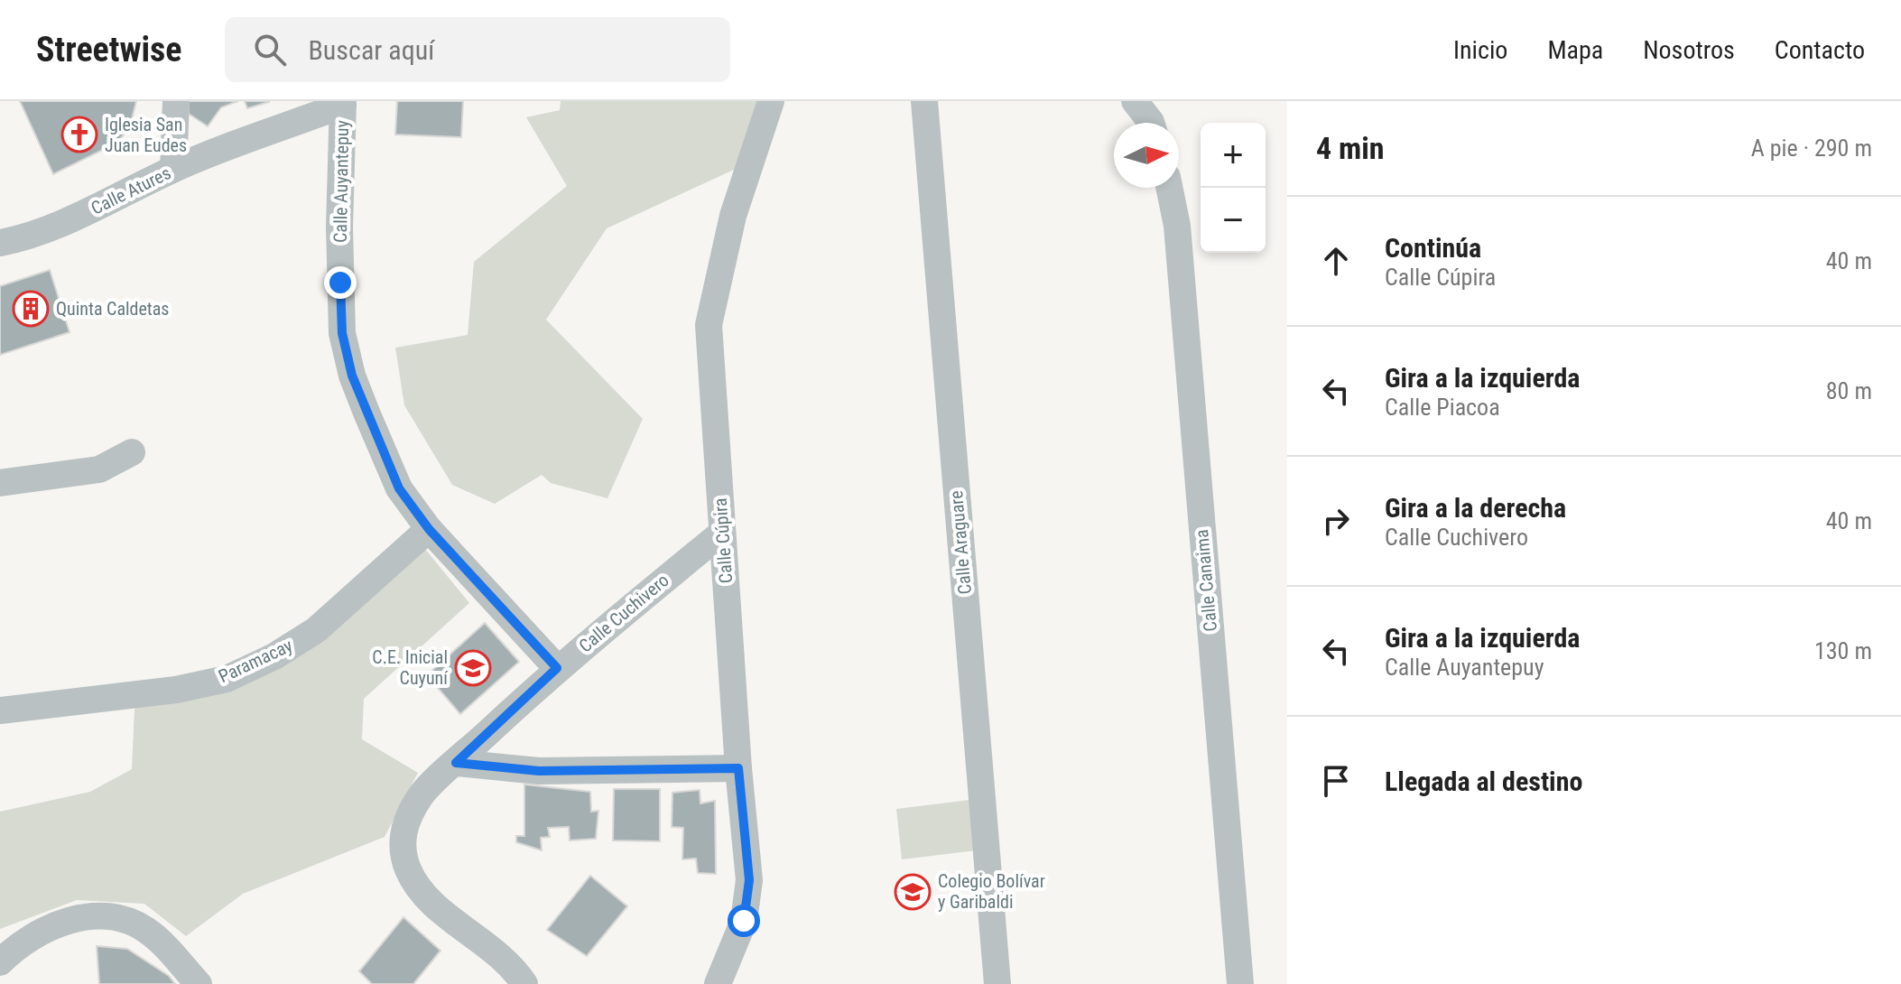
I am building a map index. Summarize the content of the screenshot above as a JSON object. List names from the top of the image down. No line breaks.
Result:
{"streets":{"street":["Calle Auyantepuy","Calle Atures","Calle Cúpira","Calle Araguare","Calle Canaima","Calle Cuchivero","Paramacay"]},"crossings":[["Calle Auyantepuy","Calle Atures"],["Calle Auyantepuy","Calle Cuchivero"],["Calle Auyantepuy","Paramacay"],["Calle Cúpira","Calle Cuchivero"]],"places":{"church":["Iglesia San Juan Eudes"],"building":["Quinta Caldetas"],"school or university":["C.E. Inicial Cuyuní","Colegio Bolívar y Garibaldi"]},"north":"right","page":{"header":"Streetwise","search":"Buscar aquí","nav":["Inicio","Mapa","Nosotros","Contacto"],"heading":["4 min","A pie · 290 m"],"map_buttons":["+","−"],"list":[["Continúa","Calle Cúpira","40 m"],["Gira a la izquierda","Calle Piacoa","80 m"],["Gira a la derecha","Calle Cuchivero","40 m"],["Gira a la izquierda","Calle Auyantepuy","130 m"],"Llegada al destino"]}}
